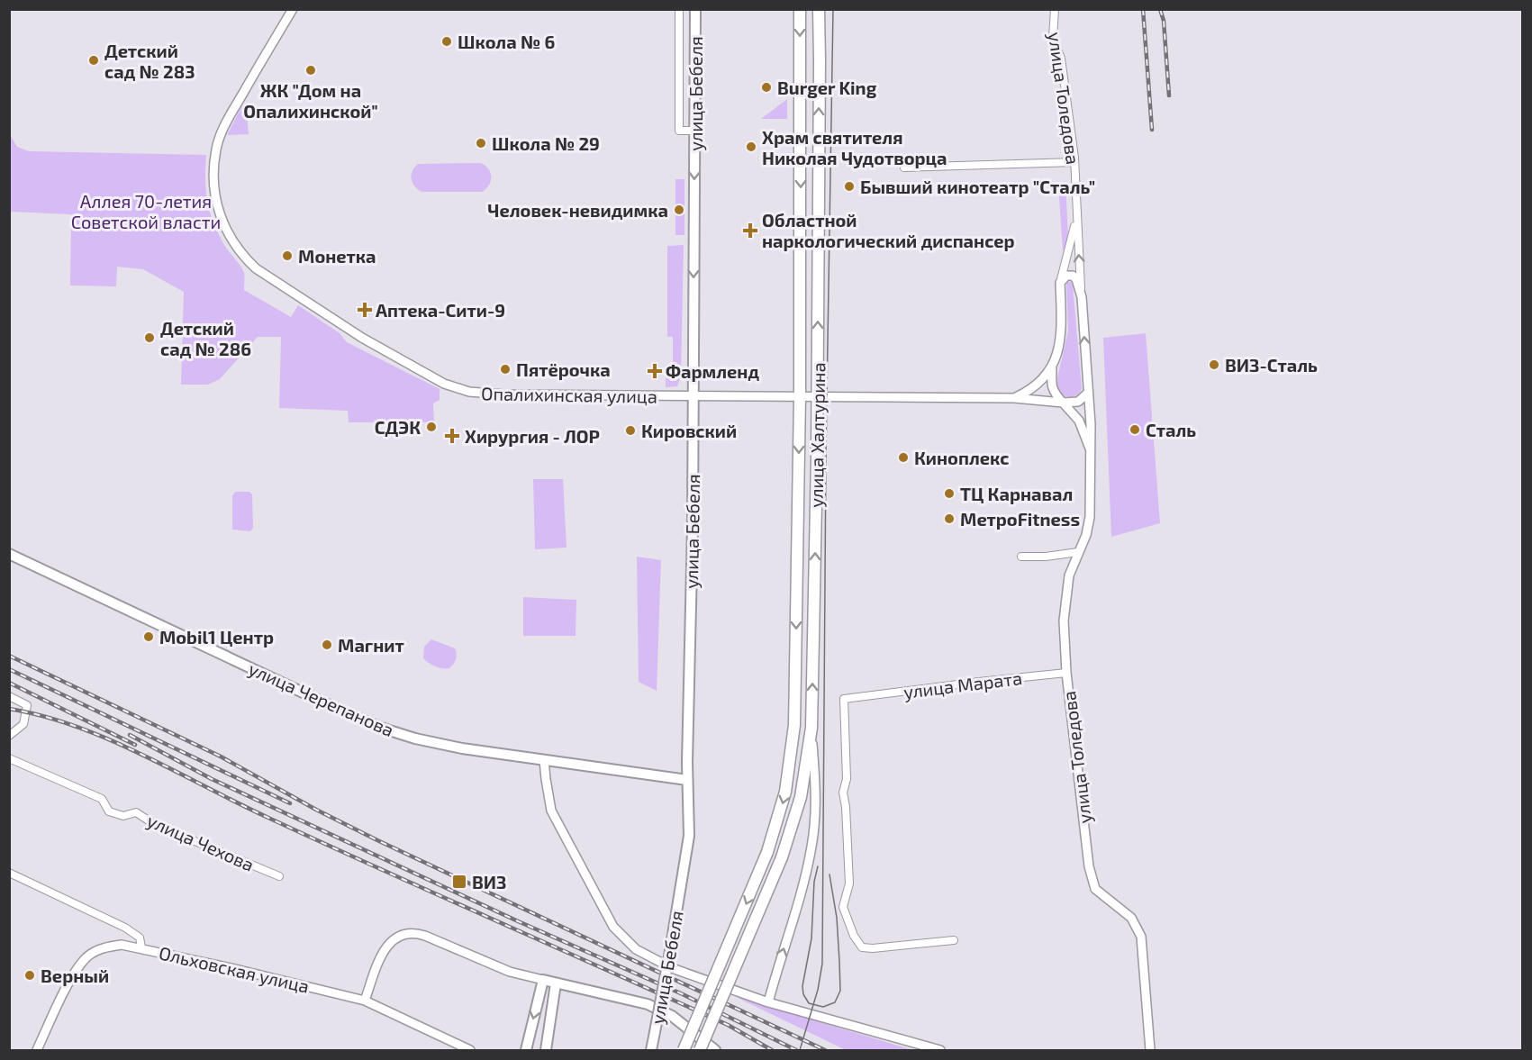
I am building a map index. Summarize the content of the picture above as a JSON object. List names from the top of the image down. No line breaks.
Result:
{"streets":{"main road":["улица Бебеля","улица Халтурина","улица Черепанова"],"street":["улица Толедова","Опалихинская улица","улица Марата","улица Чехова","Ольховская улица"]},"crossings":[["улица Бебеля","Опалихинская улица"],["улица Бебеля","улица Черепанова"],["улица Толедова","улица Марата"],["Опалихинская улица","улица Халтурина"]],"parks":["Аллея 70-летия Советской власти"],"places":{"other":["Школа № 6","Детский сад № 283","ЖК \"Дом на Опалихинской\"","Burger King","Школа № 29","Храм святителя Николая Чудотворца","Бывший кинотеатр \"Сталь\"","Человек-невидимка","Монетка","Детский сад № 286","ВИЗ-Сталь","Пятёрочка","СДЭК","Сталь","Кировский","Киноплекс","ТЦ Карнавал","МетроFitness","Mobil1 Центр","Магнит","Верный"],"health":["Областной наркологический диспансер","Аптека-Сити-9","Фармленд","Хирургия - ЛОР"],"transit":["ВИЗ"]}}
